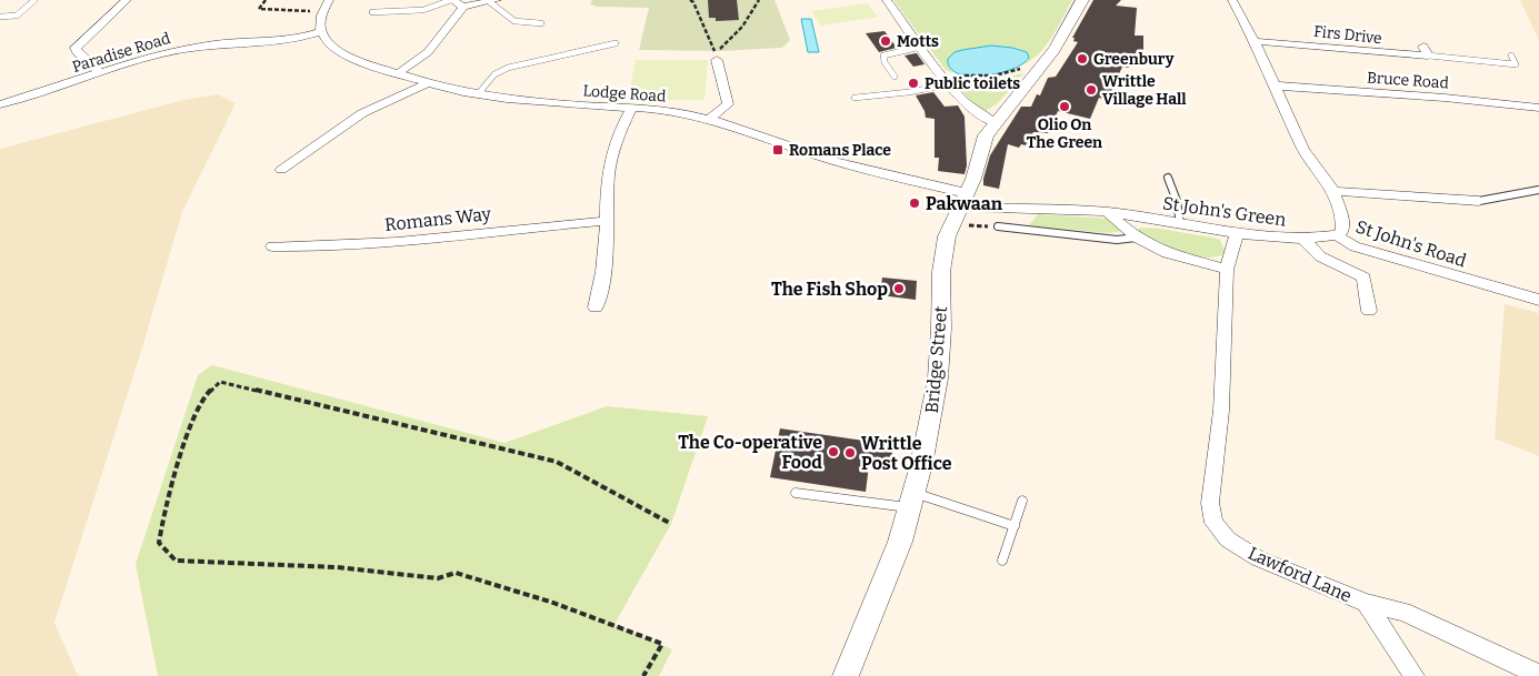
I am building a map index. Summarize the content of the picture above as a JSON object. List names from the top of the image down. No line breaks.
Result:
{"streets":{"street":["Firs Drive","Paradise Road","Bruce Road","Lodge Road","St John's Green","Romans Way","St John's Road","Bridge Street","Lawford Lane"]},"crossings":[["Firs Drive","St John's Road"],["Paradise Road","Lodge Road"],["Bruce Road","St John's Road"],["Lodge Road","St John's Green"],["Lodge Road","Bridge Street"],["St John's Green","St John's Road"],["St John's Green","Bridge Street"],["St John's Green","Lawford Lane"]],"places":{"other":["Motts","Greenbury","Public toilets","Writtle Village Hall","Olio On The Green","Pakwaan","The Fish Shop","The Co-operative Food","Writtle Post Office"],"transit":["Romans Place"]}}
